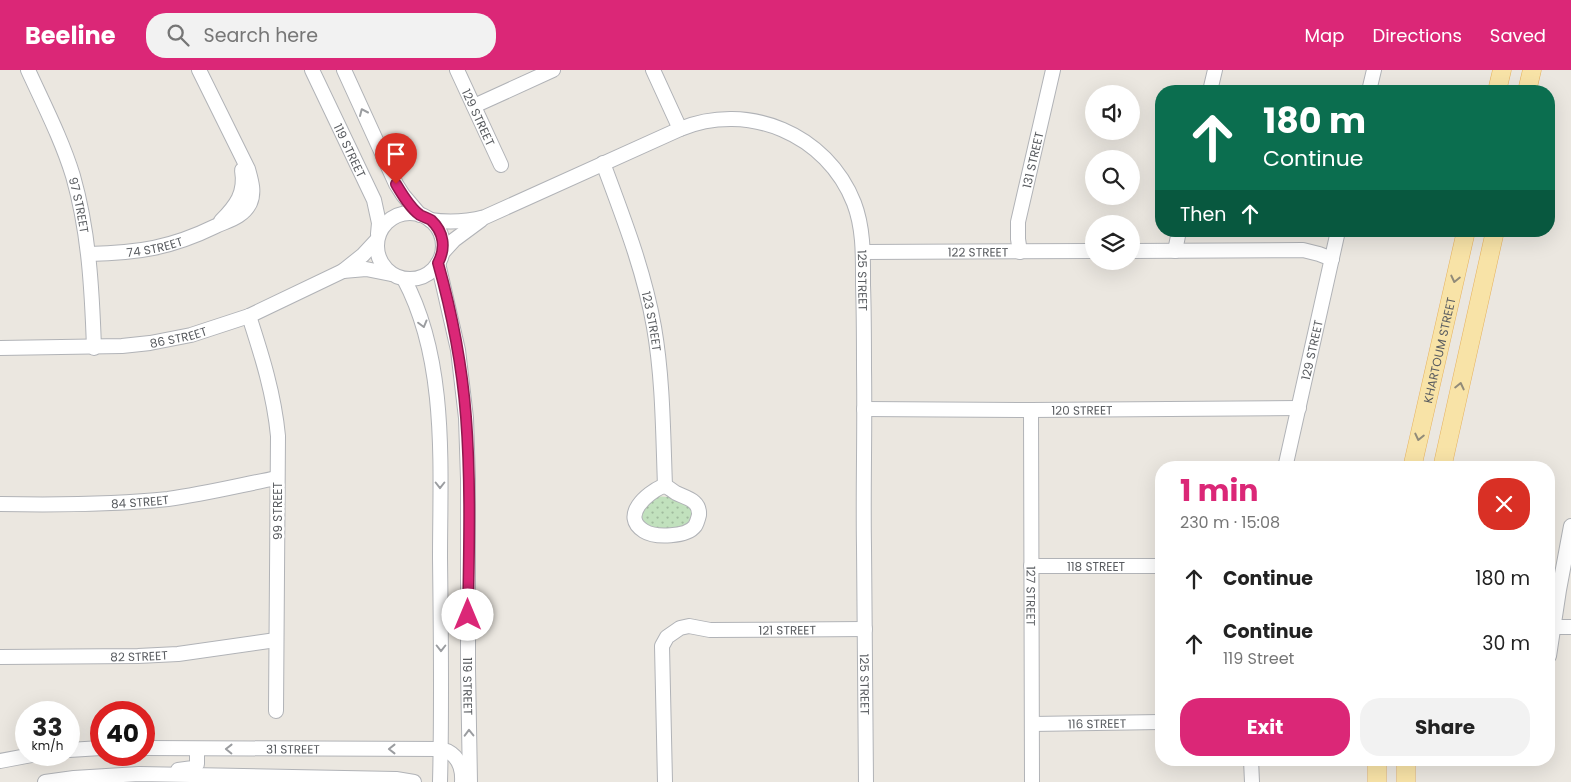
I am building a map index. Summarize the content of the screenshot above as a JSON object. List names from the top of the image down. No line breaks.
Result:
{"streets":{"main road":["KHARTOUM STREET"],"street":["129 STREET","119 STREET","131 STREET","97 STREET","74 STREET","122 STREET","125 STREET","123 STREET","86 STREET","120 STREET","84 STREET","99 STREET","118 STREET","127 STREET","121 STREET","82 STREET","116 STREET","31 STREET"]},"crossings":[["129 STREET","120 STREET"],["119 STREET","125 STREET"],["119 STREET","86 STREET"],["131 STREET","122 STREET"],["97 STREET","74 STREET"],["97 STREET","86 STREET"],["122 STREET","125 STREET"],["125 STREET","123 STREET"],["125 STREET","86 STREET"],["125 STREET","120 STREET"],["125 STREET","121 STREET"],["86 STREET","99 STREET"],["120 STREET","127 STREET"],["84 STREET","99 STREET"],["99 STREET","82 STREET"],["118 STREET","127 STREET"],["127 STREET","116 STREET"]],"page":{"header":"Beeline","search":"Search here","nav":["Map","Directions","Saved"],"turn":["180 m","Continue"],"then":"Then","heading":["1 min","230 m · 15:08"],"list":[{"name":"Continue","value":"180 m"},{"name":"Continue","note":"119 Street","value":"30 m"}],"buttons":["Exit","Share"],"speed":"33 km/h","limit":"40"}}
